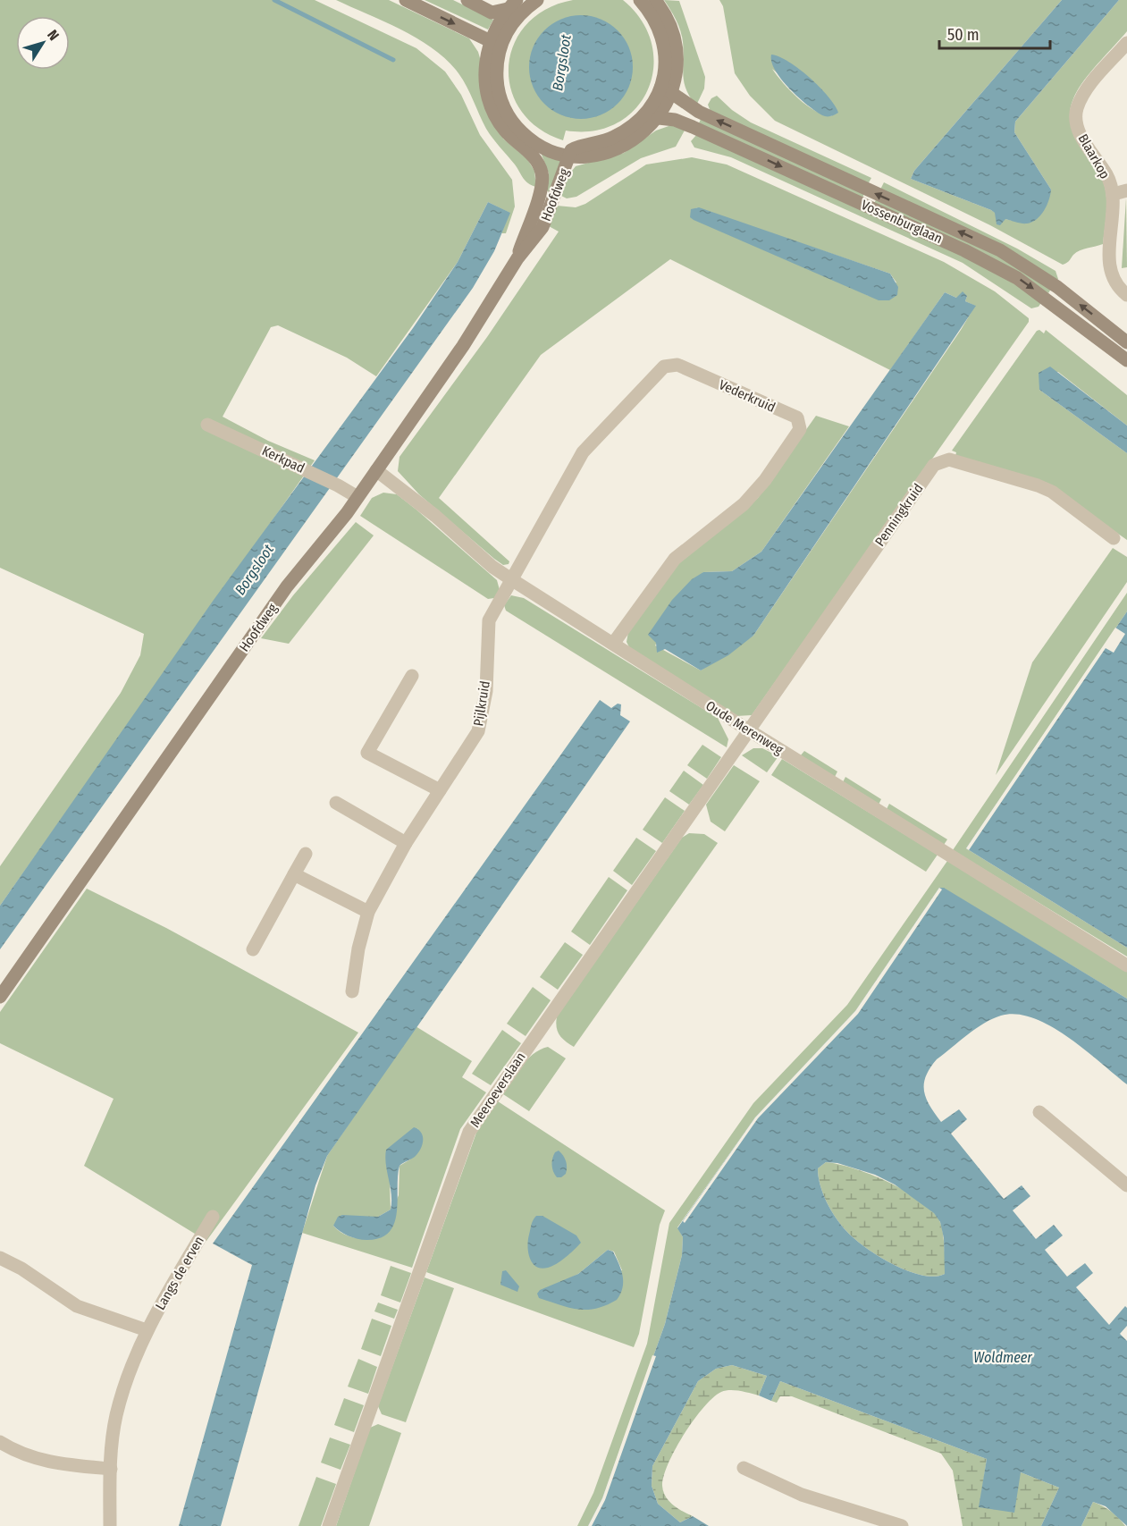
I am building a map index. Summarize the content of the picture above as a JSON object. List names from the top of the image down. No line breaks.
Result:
{"streets":{"main road":["Hoofdweg","Vossenburglaan"],"street":["Blaarkop","Vederkruid","Kerkpad","Penningkruid","Pijlkruid","Oude Merenweg","Meeroeverslaan","Langs de erven"]},"crossings":[["Hoofdweg","Kerkpad"],["Hoofdweg","Oude Merenweg"],["Vederkruid","Pijlkruid"],["Vederkruid","Oude Merenweg"],["Penningkruid","Oude Merenweg"],["Penningkruid","Meeroeverslaan"],["Pijlkruid","Oude Merenweg"],["Oude Merenweg","Meeroeverslaan"]],"water":["Borgsloot","Woldmeer"],"scale_bar":"50 m","north":"top right"}
